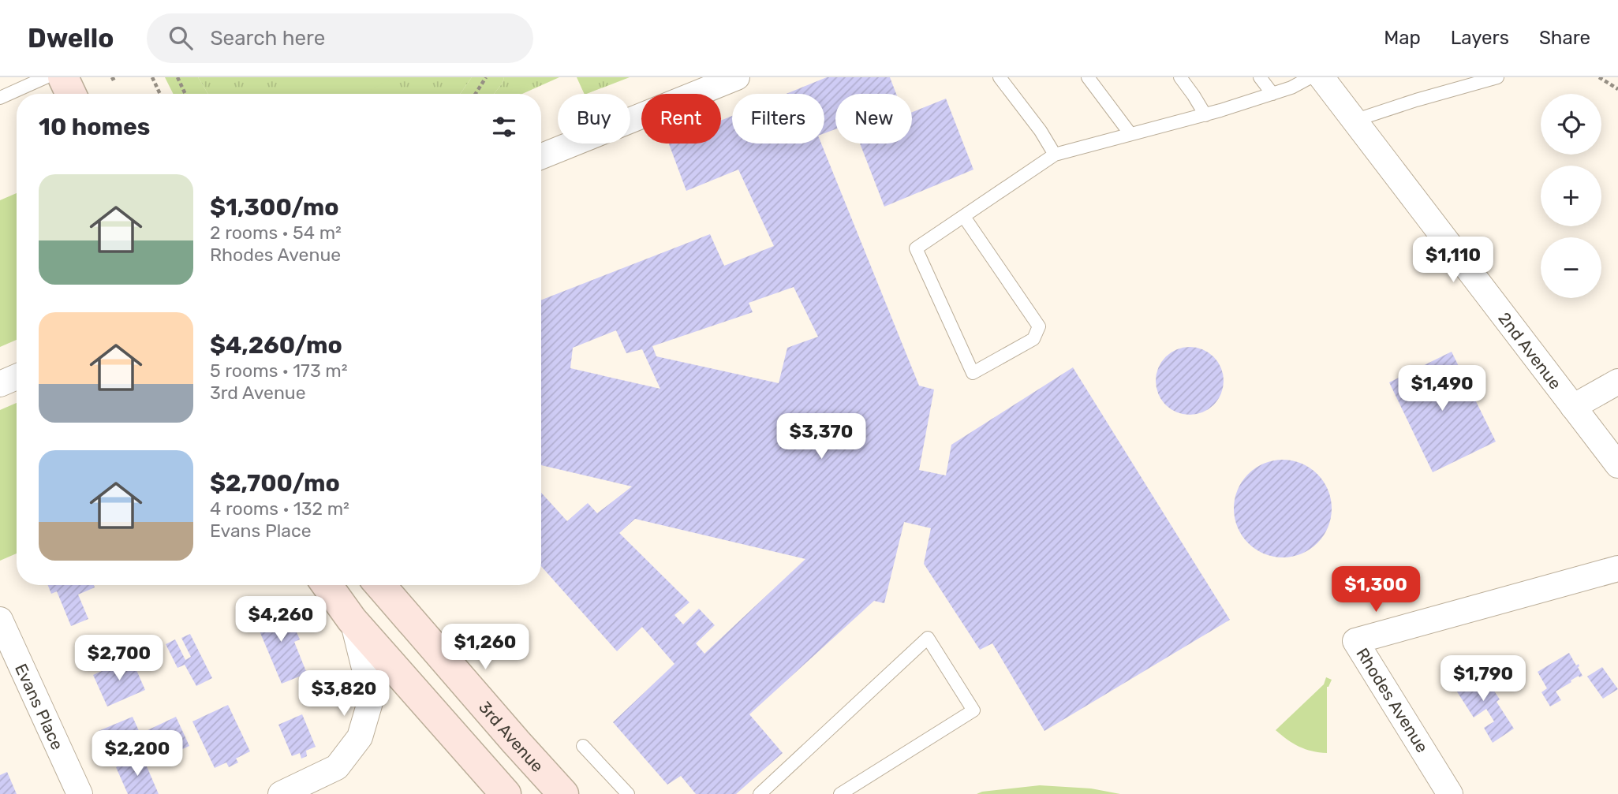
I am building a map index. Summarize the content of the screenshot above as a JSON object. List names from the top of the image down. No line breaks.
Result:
{"streets":{"street":["2nd Avenue","Rhodes Avenue","Evans Place","3rd Avenue"]},"page":{"header":"Dwello","search":"Search here","nav":["Map","Layers","Share"],"map_buttons":["+","−"],"chip":["Buy","Rent","Filters","New"],"heading":"10 homes","list":[{"name":"$1,300/mo","note":"2 rooms · 54 m² · Rhodes Avenue"},{"name":"$4,260/mo","note":"5 rooms · 173 m² · 3rd Avenue"},{"name":"$2,700/mo","note":"4 rooms · 132 m² · Evans Place"}],"price":["$1,110","$1,490","$3,370","$1,300","$4,260","$1,260","$2,700","$1,790","$3,820","$2,200"]}}
